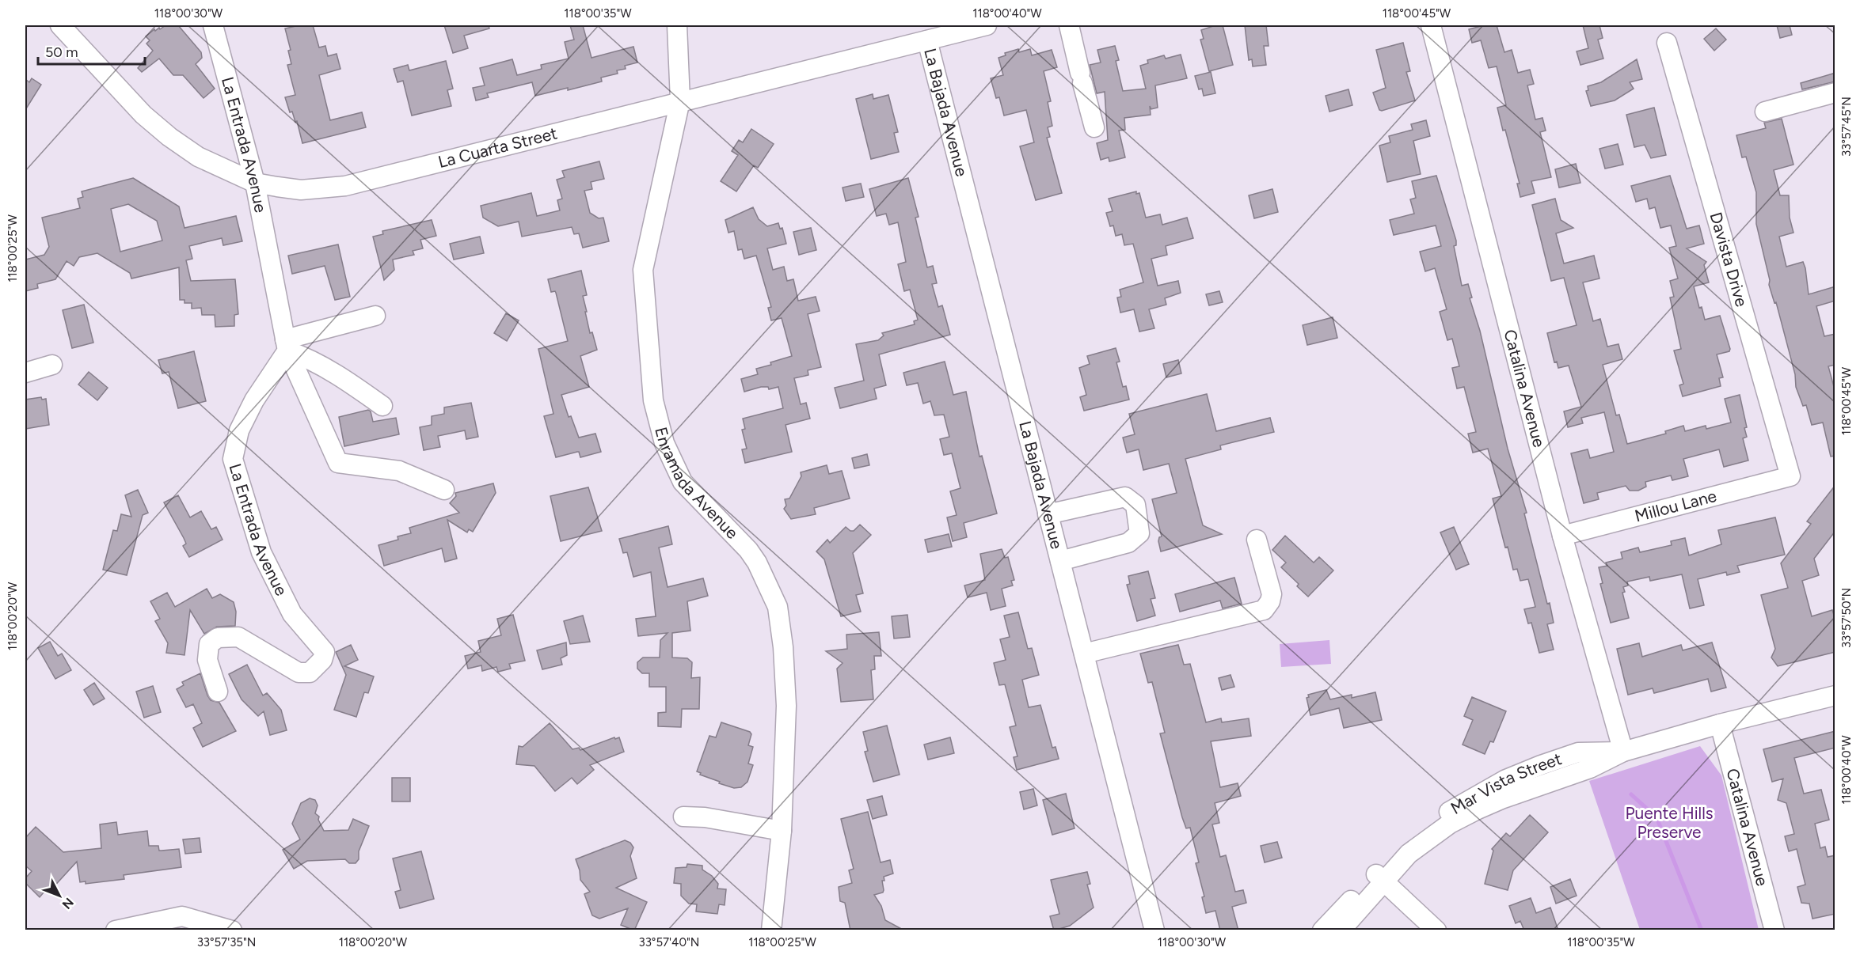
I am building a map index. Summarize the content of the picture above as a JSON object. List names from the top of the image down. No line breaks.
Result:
{"streets":{"street":["La Bajada Avenue","La Entrada Avenue","La Cuarta Street","Davista Drive","Catalina Avenue","Enramada Avenue","Millou Lane","Mar Vista Street"]},"crossings":[["La Bajada Avenue","La Cuarta Street"],["La Entrada Avenue","La Cuarta Street"],["La Cuarta Street","Enramada Avenue"],["Davista Drive","Millou Lane"],["Catalina Avenue","Millou Lane"],["Catalina Avenue","Mar Vista Street"]],"parks":["Puente Hills Preserve"],"scale_bar":"50 m","north":"bottom right","coordinates":["118°00'30\"W","118°00'35\"W","118°00'40\"W","118°00'45\"W","33°57'45\"N","118°00'25\"W","118°00'20\"W","33°57'50\"N","33°57'35\"N","33°57'40\"N"]}
